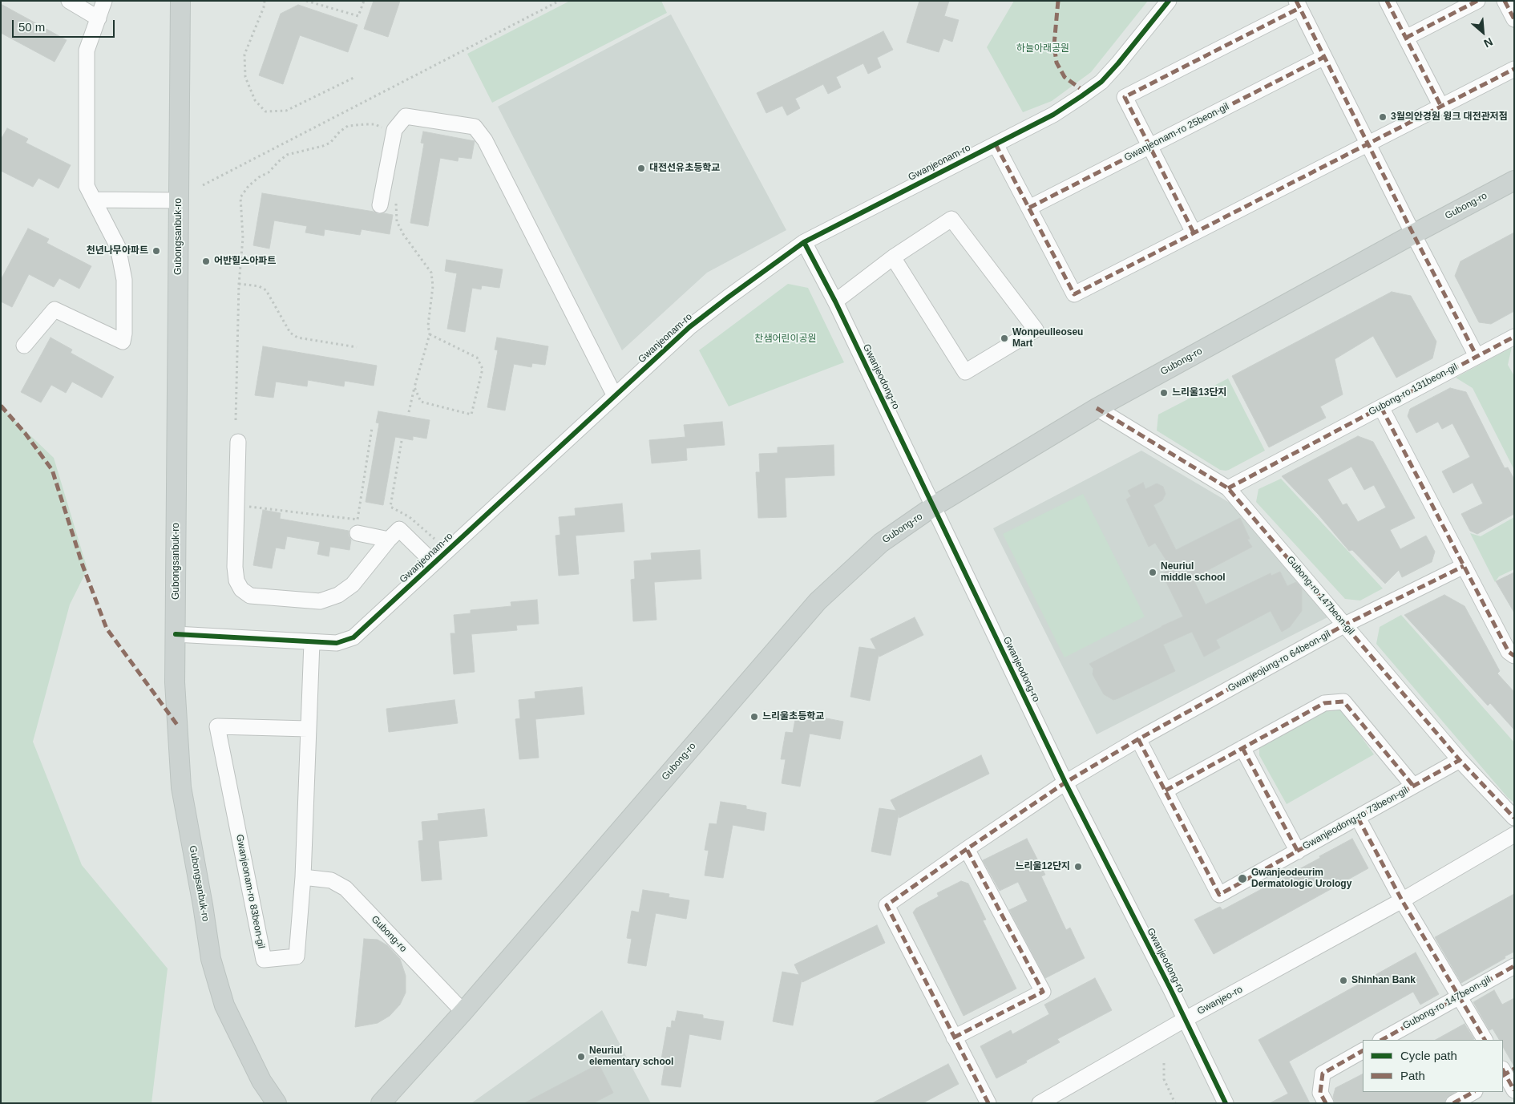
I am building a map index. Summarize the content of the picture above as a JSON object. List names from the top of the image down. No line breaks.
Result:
{"streets":{"main road":["Gubong-ro","Gubongsanbuk-ro"],"street":["Gwanjeonam-ro 25beon-gil","Gwanjeonam-ro","Gwanjeodong-ro","Gubong-ro 131beon-gil","Gubong-ro 147beon-gil","Gwanjeojung-ro 64beon-gil","Gwanjeodong-ro 73beon-gil","Gwanjeonam-ro 83beon-gil","Gwanjeo-ro"]},"crossings":[["Gwanjeonam-ro","Gubongsanbuk-ro"],["Gwanjeonam-ro","Gwanjeodong-ro"],["Gwanjeonam-ro","Gwanjeonam-ro 83beon-gil"],["Gubong-ro","Gwanjeodong-ro"],["Gubong-ro","Gubong-ro 147beon-gil"],["Gubong-ro","Gwanjeonam-ro 83beon-gil"],["Gwanjeodong-ro","Gwanjeojung-ro 64beon-gil"],["Gwanjeodong-ro","Gwanjeo-ro"],["Gubong-ro 131beon-gil","Gubong-ro 147beon-gil"],["Gubong-ro 147beon-gil","Gwanjeojung-ro 64beon-gil"],["Gubong-ro 147beon-gil","Gwanjeodong-ro 73beon-gil"]],"parks":["하늘아래공원","찬샘어린이공원"],"places":["3월의안경원 윙크 대전관저점","대전선유초등학교","천년나무아파트","어반힐스아파트","Wonpeulleoseu Mart","느리울13단지","Neuriul middle school","느리울초등학교","느리울12단지","Gwanjeodeurim Dermatologic Urology","Shinhan Bank","Neuriul elementary school"],"legend":["Cycle path","Path"],"scale_bar":"50 m","north":"bottom right"}
